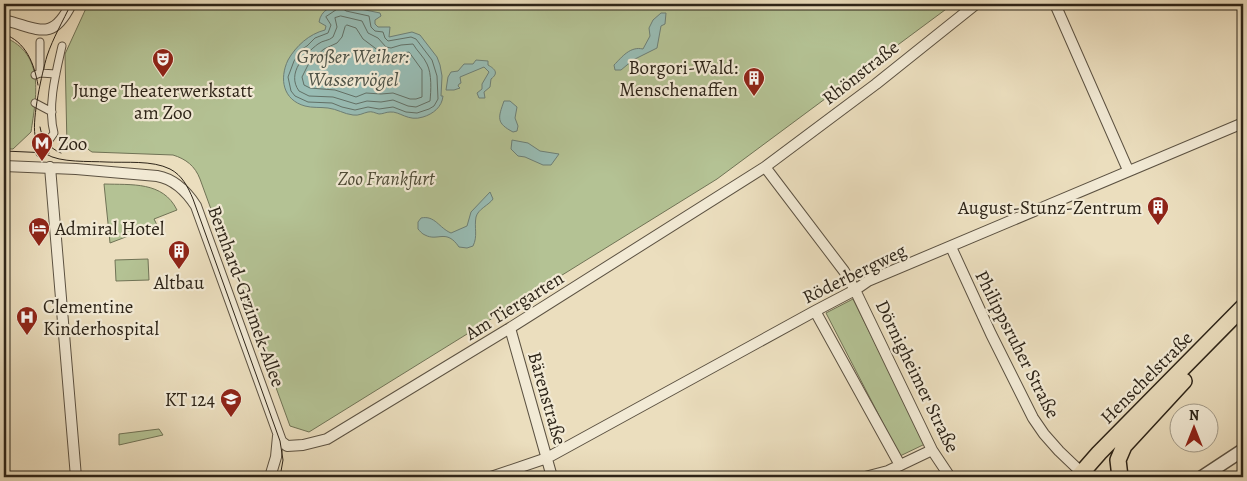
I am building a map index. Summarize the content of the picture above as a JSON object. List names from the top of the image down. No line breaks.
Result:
{"streets":{"main road":["Henschelstraße"],"street":["Rhönstraße","Röderbergweg","Bernhard-Grzimek-Allee","Am Tiergarten","Philippsruher Straße","Dörnigheimer Straße","Bärenstraße"]},"crossings":[["Rhönstraße","Am Tiergarten"],["Rhönstraße","Dörnigheimer Straße"],["Röderbergweg","Philippsruher Straße"],["Röderbergweg","Dörnigheimer Straße"],["Röderbergweg","Bärenstraße"],["Bernhard-Grzimek-Allee","Am Tiergarten"],["Am Tiergarten","Dörnigheimer Straße"],["Am Tiergarten","Bärenstraße"],["Philippsruher Straße","Henschelstraße"]],"water":["Großer Weiher: Wasservögel"],"parks":["Zoo Frankfurt"],"places":{"theatre":["Junge Theaterwerkstatt am Zoo"],"building":["Borgori-Wald: Menschenaffen","August-Stunz-Zentrum","Altbau"],"metro station":["Zoo"],"hotel":["Admiral Hotel"],"hospital":["Clementine Kinderhospital"],"school or university":["KT 124"]},"north":"top"}
